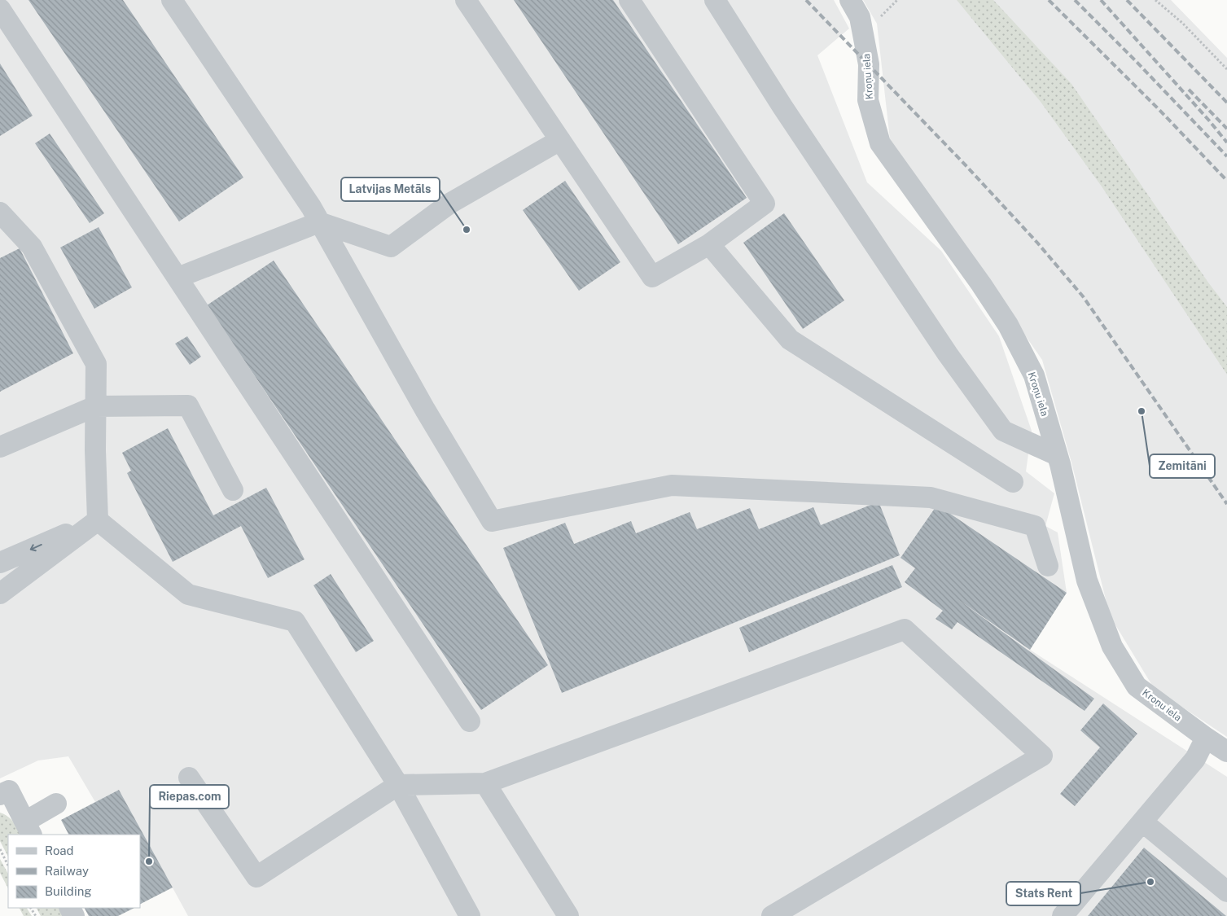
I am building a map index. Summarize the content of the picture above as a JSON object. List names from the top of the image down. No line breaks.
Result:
{"streets":{"street":["Kroņu iela"]},"places":["Latvijas Metāls","Zemitāni","Riepas.com","Stats Rent"],"legend":["Road","Railway","Building"]}
